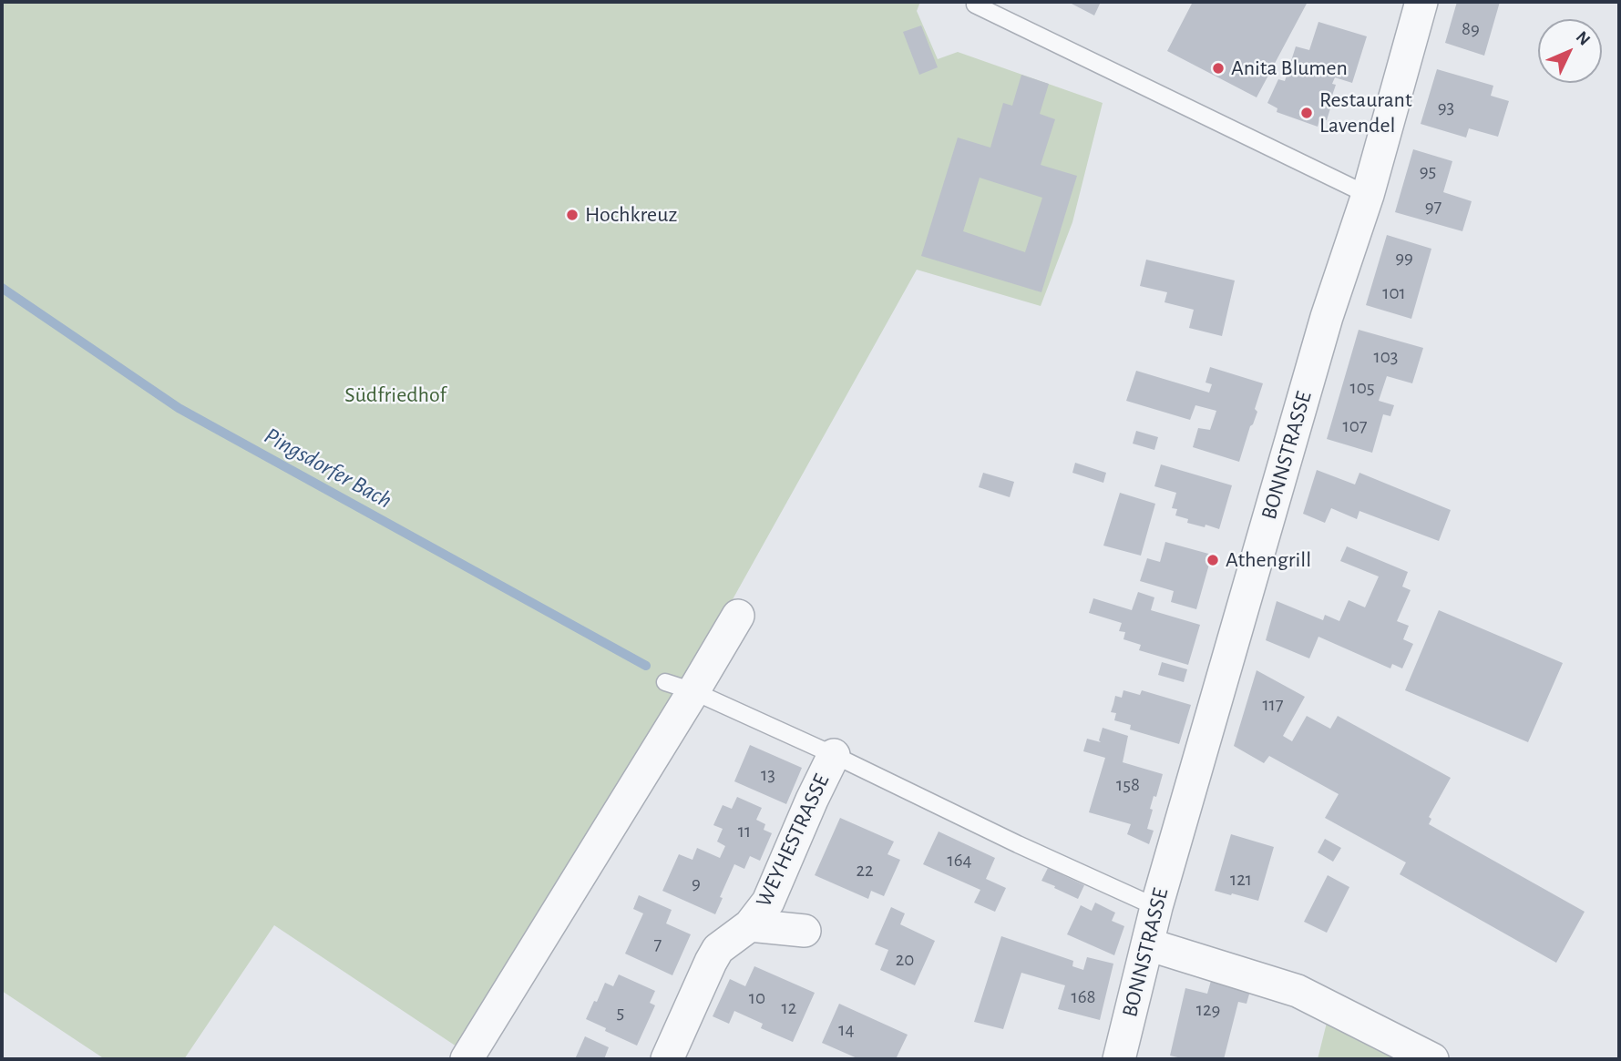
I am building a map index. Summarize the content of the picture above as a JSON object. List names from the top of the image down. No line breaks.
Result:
{"streets":{"street":["BONNSTRASSE","WEYHESTRASSE"]},"water":["Pingsdorfer Bach"],"parks":["Südfriedhof"],"places":["Anita Blumen","Restaurant Lavendel","Hochkreuz","Athengrill"],"house_numbers":["89","93","95","97","99","101","103","105","107","117","13","158","11","164","22","121","9","7","20","168","10","12","129","5","14"],"north":"top right"}
